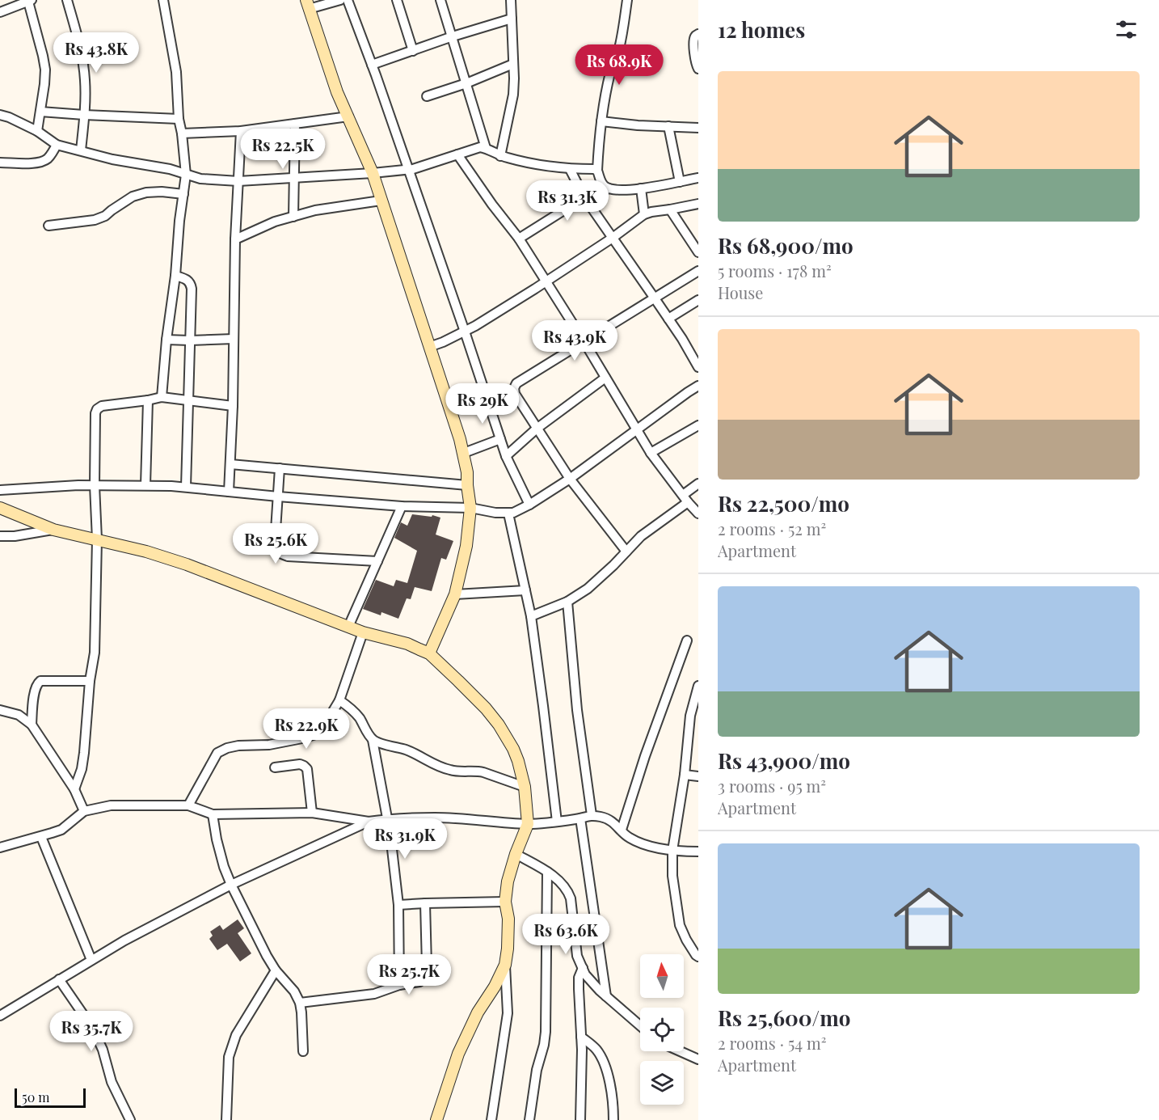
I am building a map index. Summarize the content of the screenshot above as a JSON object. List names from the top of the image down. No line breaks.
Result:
{"scale_bar":"50 m","north":"top","page":{"heading":"12 homes","price":["Rs 43.8K","Rs 68.9K","Rs 22.5K","Rs 31.3K","Rs 43.9K","Rs 29K","Rs 25.6K","Rs 22.9K","Rs 31.9K","Rs 63.6K","Rs 25.7K","Rs 35.7K"],"list":[{"name":"Rs 68,900/mo","note":"5 rooms · 178 m² · House"},{"name":"Rs 22,500/mo","note":"2 rooms · 52 m² · Apartment"},{"name":"Rs 43,900/mo","note":"3 rooms · 95 m² · Apartment"},{"name":"Rs 25,600/mo","note":"2 rooms · 54 m² · Apartment"}],"scale":"50 m"}}
